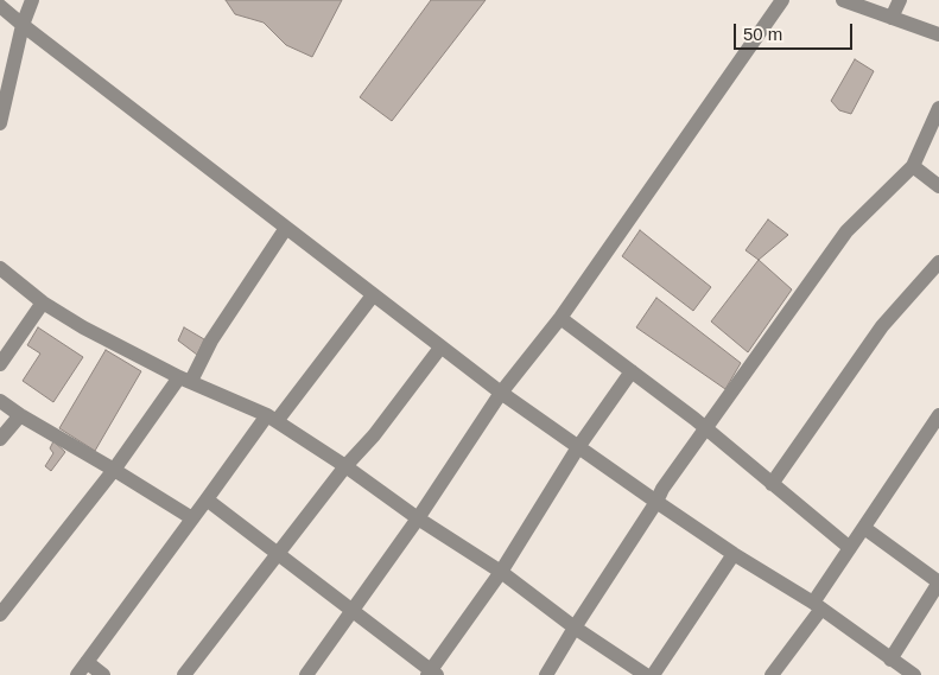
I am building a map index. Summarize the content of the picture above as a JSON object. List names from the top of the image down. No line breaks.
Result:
{"scale_bar":"50 m"}
